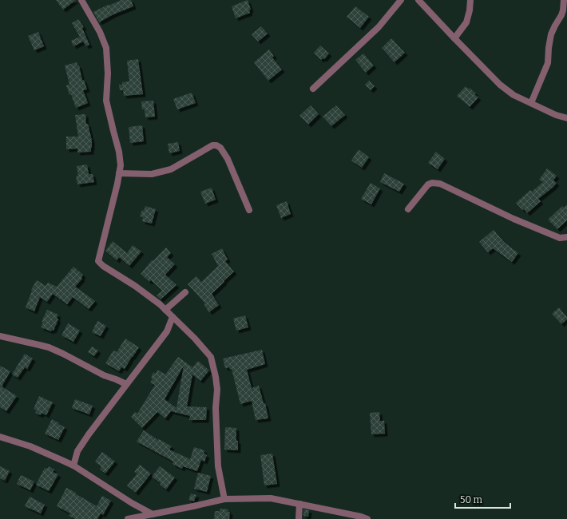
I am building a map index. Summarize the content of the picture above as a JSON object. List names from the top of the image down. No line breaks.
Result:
{"scale_bar":"50 m"}
